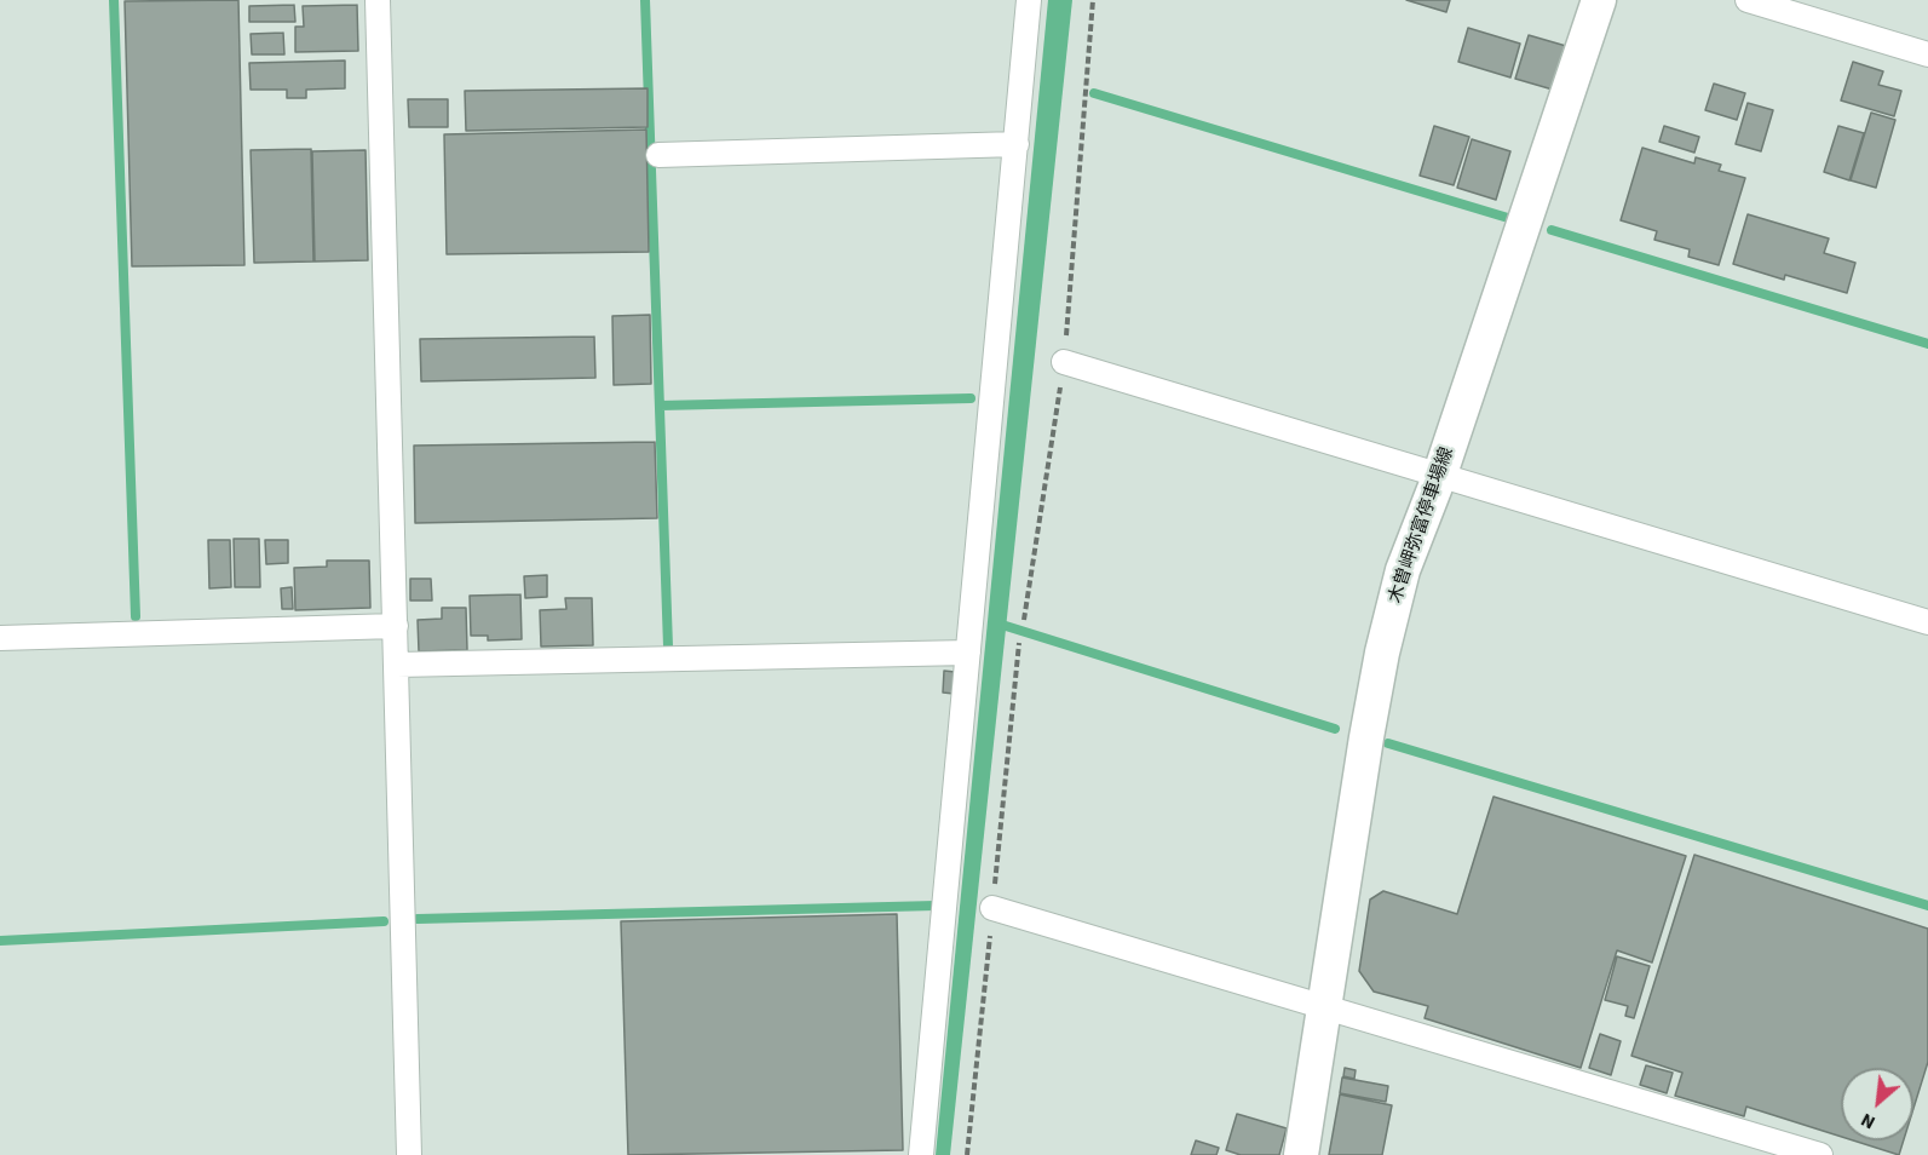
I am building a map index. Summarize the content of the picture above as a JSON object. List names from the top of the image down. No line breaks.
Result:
{"streets":{"main road":["木曽岬弥富停車場線"]},"north":"bottom left"}
